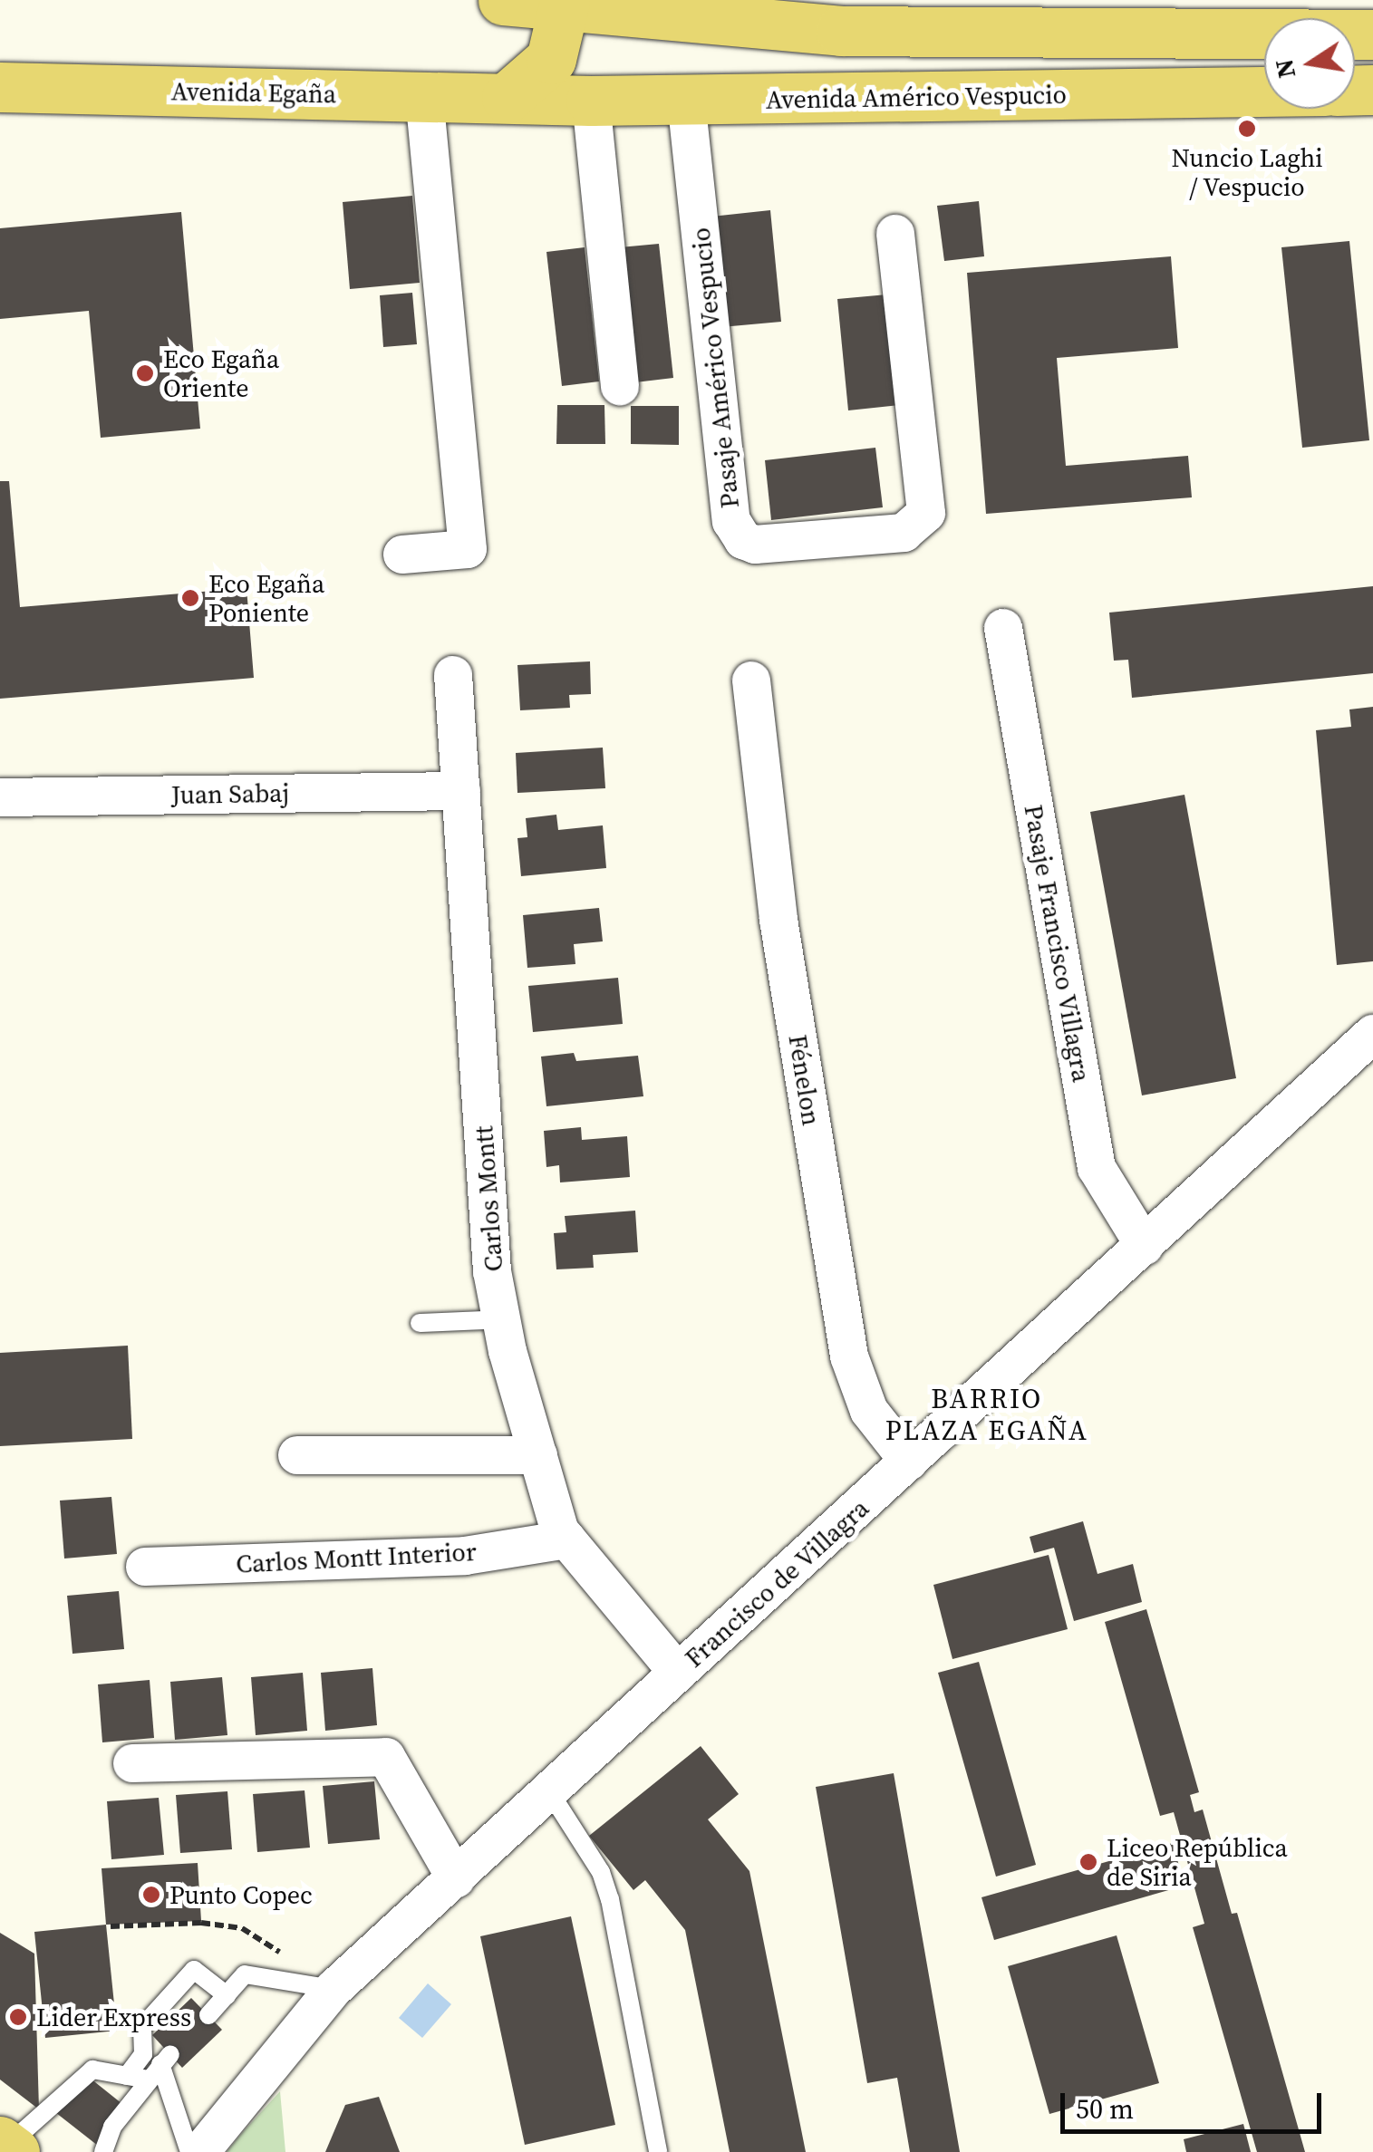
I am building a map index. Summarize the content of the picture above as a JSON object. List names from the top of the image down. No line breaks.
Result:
{"streets":{"main road":["Avenida Egaña","Avenida Américo Vespucio"],"street":["Pasaje Américo Vespucio","Juan Sabaj","Pasaje Francisco Villagra","Fénelon","Carlos Montt","Carlos Montt Interior","Francisco de Villagra"]},"crossings":[["Avenida Egaña","Avenida Américo Vespucio"],["Avenida Américo Vespucio","Pasaje Américo Vespucio"],["Juan Sabaj","Carlos Montt"],["Pasaje Francisco Villagra","Francisco de Villagra"],["Fénelon","Francisco de Villagra"],["Carlos Montt","Carlos Montt Interior"],["Carlos Montt","Francisco de Villagra"]],"districts":["BARRIO PLAZA EGAÑA"],"places":["Nuncio Laghi / Vespucio","Eco Egaña Oriente","Eco Egaña Poniente","Liceo República de Siria","Punto Copec","Lider Express"],"scale_bar":"50 m","north":"left"}
